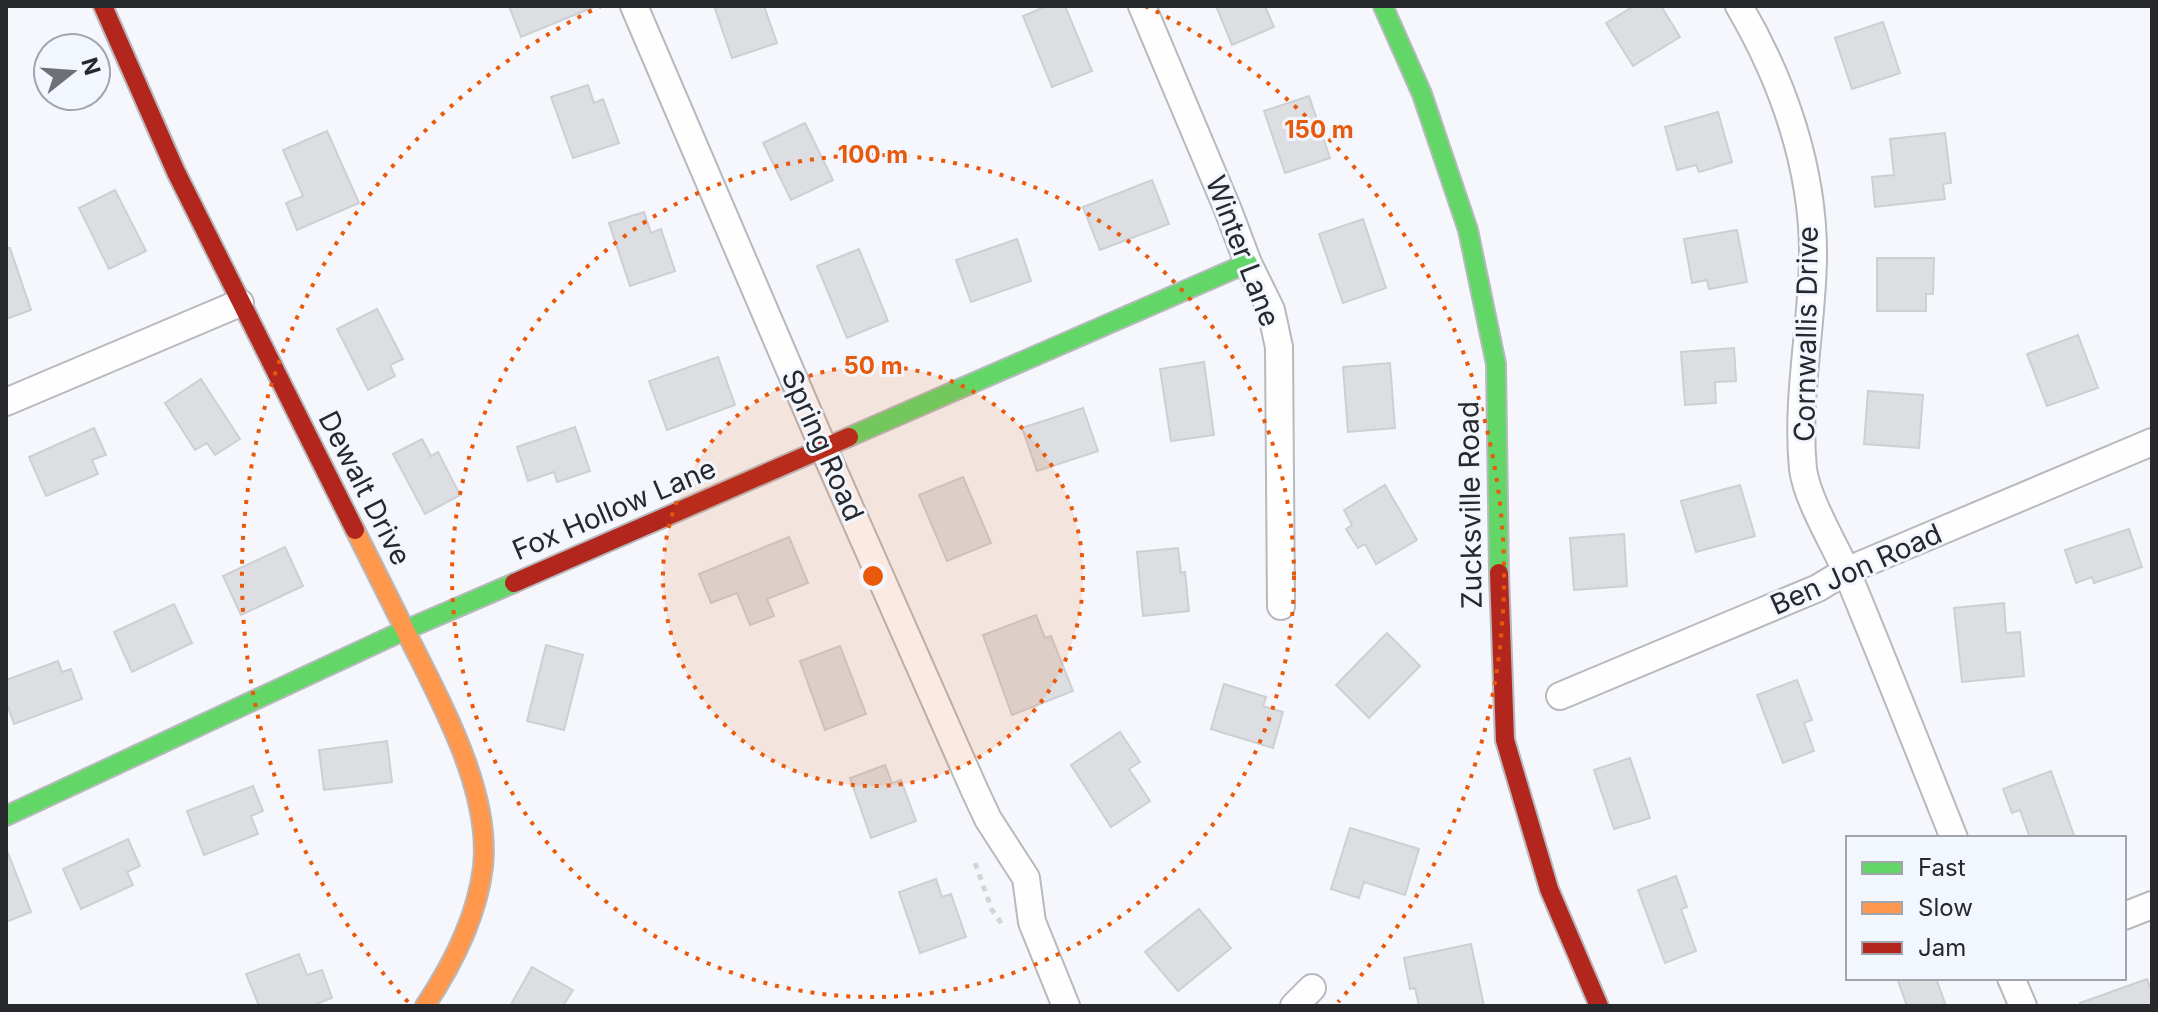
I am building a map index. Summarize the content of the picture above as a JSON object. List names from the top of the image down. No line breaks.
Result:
{"streets":{"street":["Winter Lane","Cornwallis Drive","Spring Road","Dewalt Drive","Zucksville Road","Fox Hollow Lane","Ben Jon Road"]},"crossings":[["Winter Lane","Fox Hollow Lane"],["Cornwallis Drive","Ben Jon Road"],["Spring Road","Fox Hollow Lane"],["Dewalt Drive","Fox Hollow Lane"]],"legend":["Fast","Slow","Jam"],"north":"right","rings":["150 m","100 m","50 m"]}
